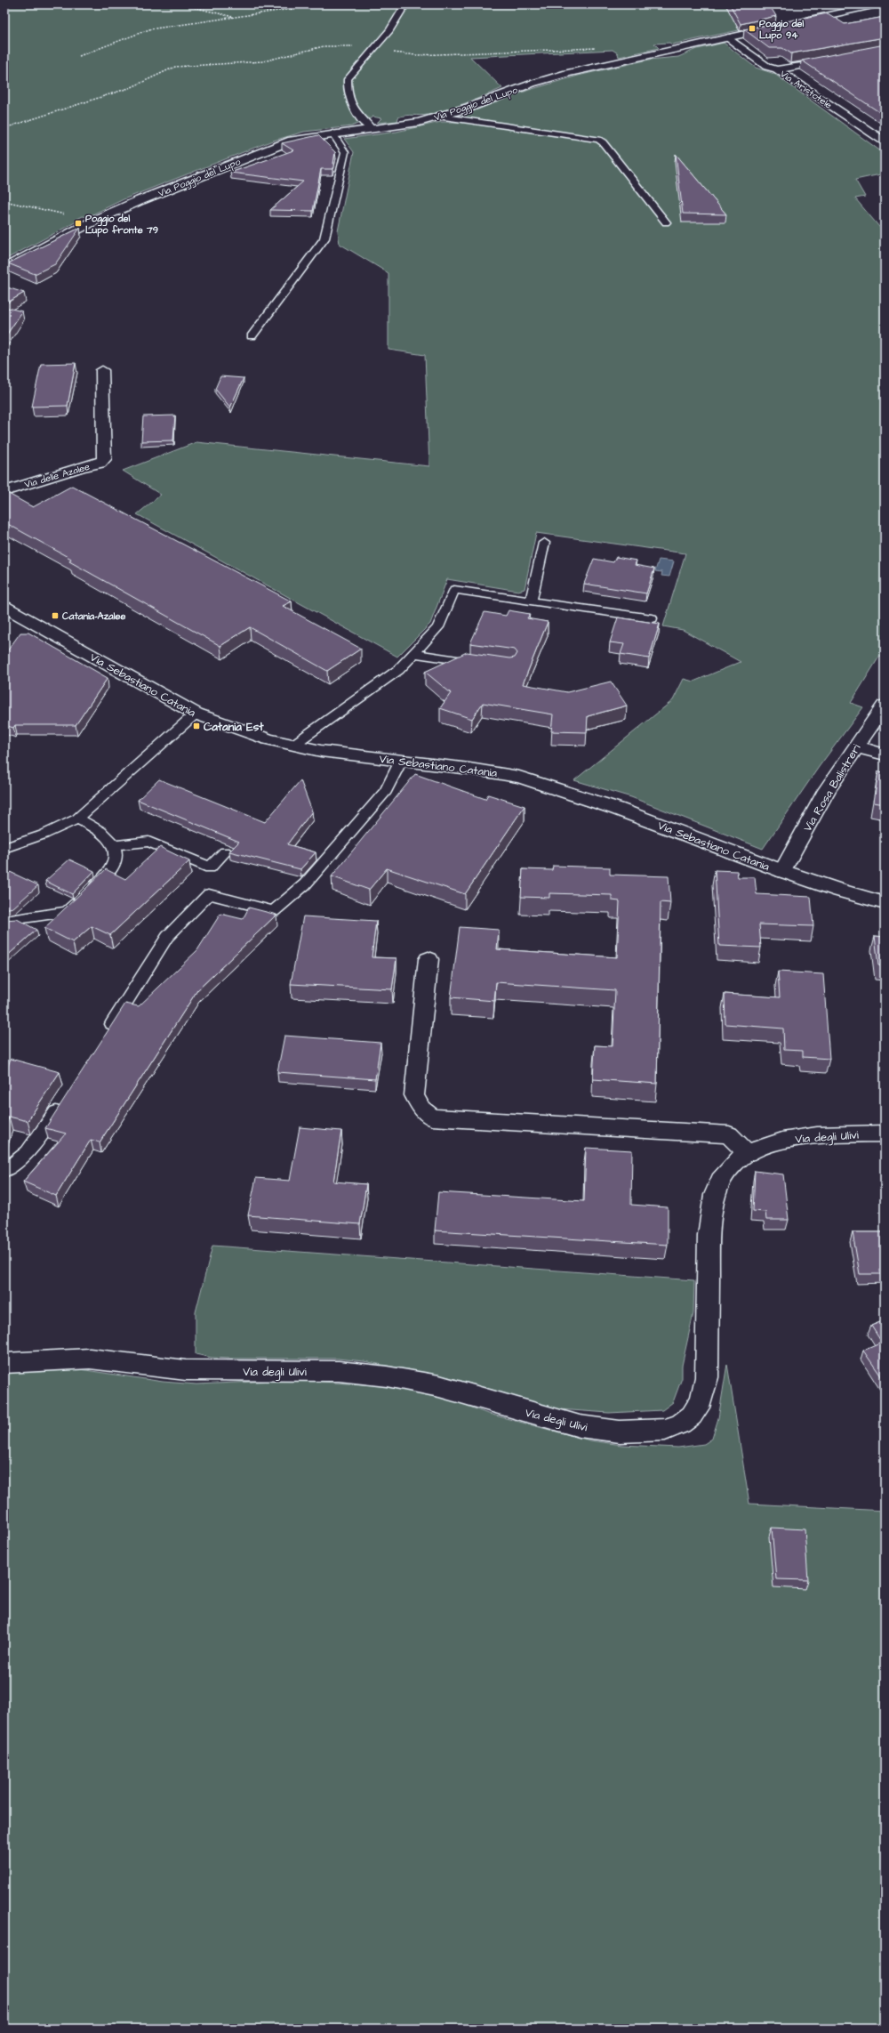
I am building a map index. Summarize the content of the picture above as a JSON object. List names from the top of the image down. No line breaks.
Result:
{"streets":{"street":["Via Aristotele","Via Poggio del Lupo","Via delle Azalee","Via Sebastiano Catania","Via Rosa Balistreri","Via degli Ulivi"]},"crossings":[["Via Aristotele","Via Poggio del Lupo"],["Via Sebastiano Catania","Via Rosa Balistreri"]],"places":{"transit":["Poggio del Lupo 94","Poggio del Lupo fronte 79","Catania-Azalee","Catania Est"]}}
